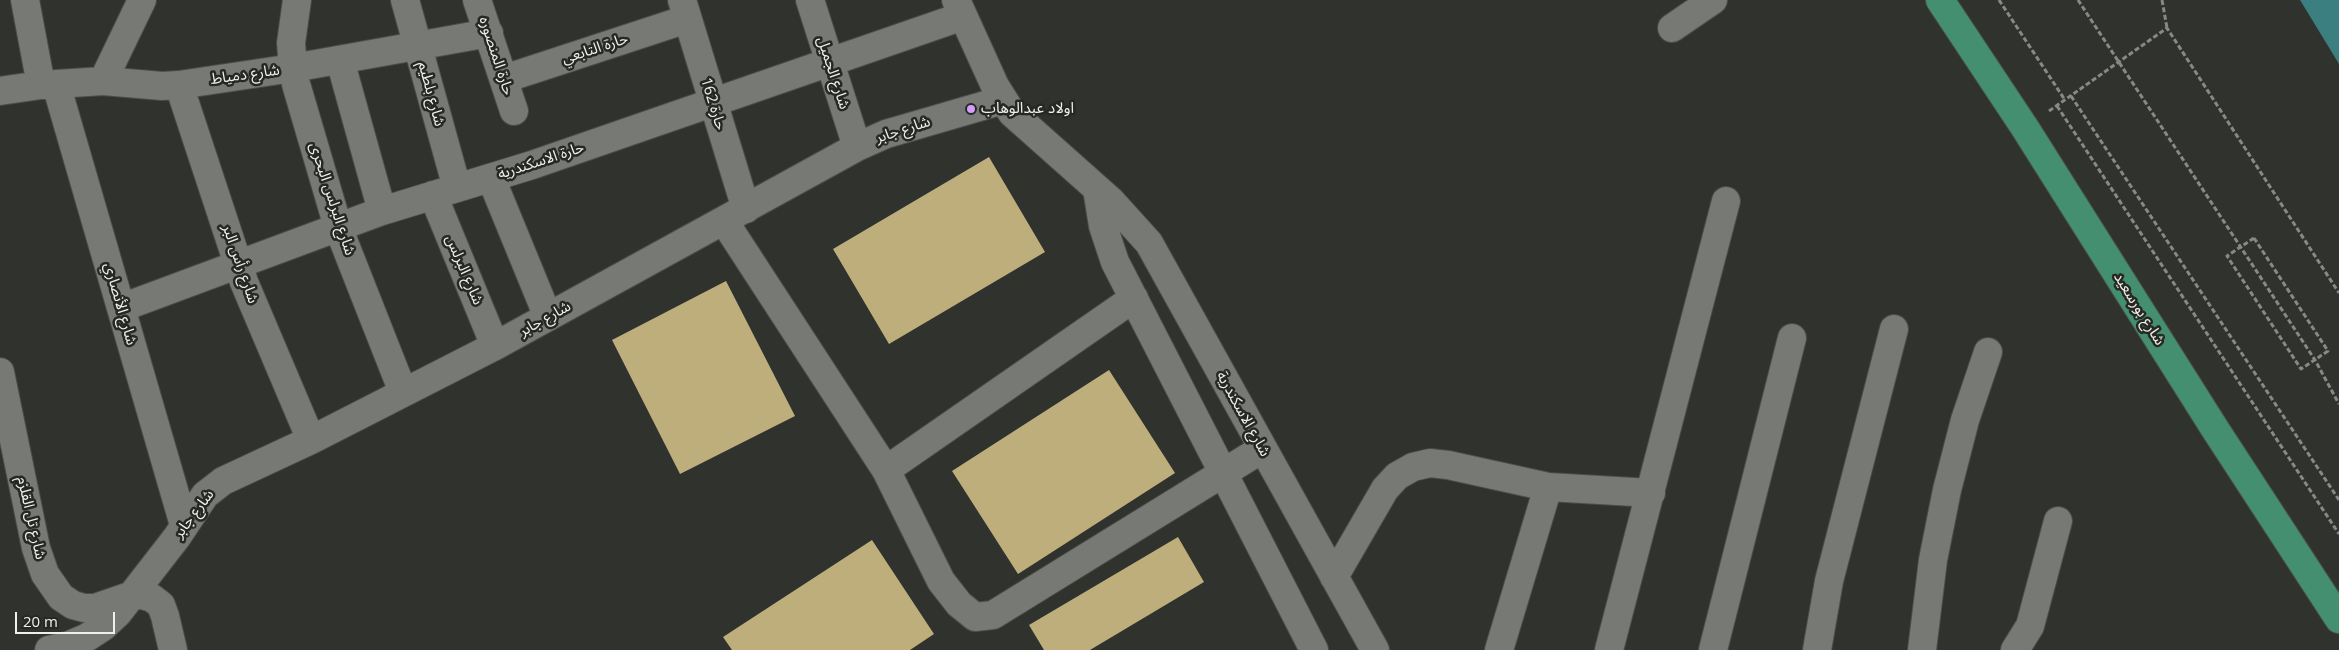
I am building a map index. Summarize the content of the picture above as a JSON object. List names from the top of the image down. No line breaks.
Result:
{"streets":{"main road":["شارع بورسعيد"],"street":["حارة التابعي","حارة المنصوره","شارع الجميل","شارع دمياط","شارع بلطيم","حارة 162","شارع جابر","حارة الاسكندرية","شارع البرلس البحرى","شارع رأس البر","شارع البرلس","شارع الأنصاري","شارع الاسكندرية","شارع تل القلزم"]},"crossings":[["حارة التابعي","حارة المنصوره"],["حارة التابعي","حارة 162"],["حارة المنصوره","شارع دمياط"],["شارع الجميل","شارع جابر"],["شارع الجميل","حارة الاسكندرية"],["شارع دمياط","شارع بلطيم"],["شارع دمياط","شارع البرلس البحرى"],["شارع دمياط","شارع رأس البر"],["شارع دمياط","شارع الأنصاري"],["شارع بلطيم","حارة الاسكندرية"],["شارع بلطيم","شارع البرلس"],["حارة 162","شارع جابر"],["حارة 162","حارة الاسكندرية"],["شارع جابر","شارع البرلس البحرى"],["شارع جابر","شارع رأس البر"],["شارع جابر","شارع البرلس"],["شارع جابر","شارع الأنصاري"],["شارع جابر","شارع الاسكندرية"],["شارع جابر","شارع تل القلزم"],["حارة الاسكندرية","شارع البرلس البحرى"],["حارة الاسكندرية","شارع رأس البر"],["حارة الاسكندرية","شارع البرلس"],["حارة الاسكندرية","شارع الأنصاري"],["حارة الاسكندرية","شارع الاسكندرية"]],"places":["اولاد عبدالوهاب"],"scale_bar":"20 m"}
